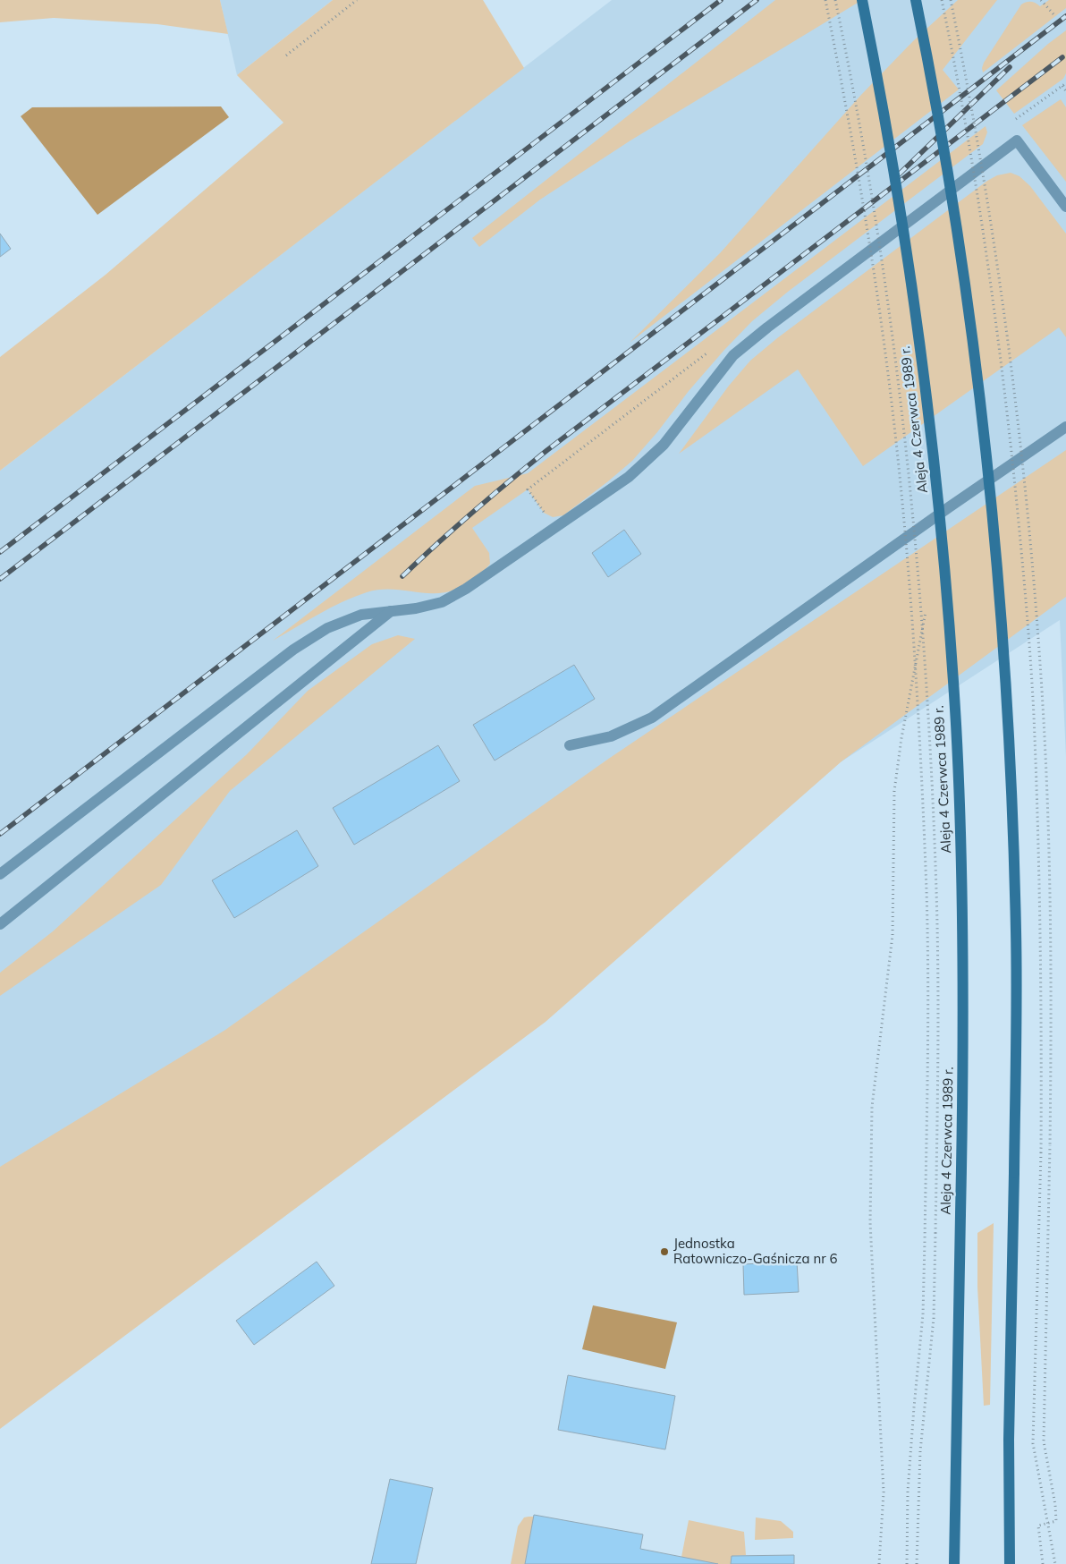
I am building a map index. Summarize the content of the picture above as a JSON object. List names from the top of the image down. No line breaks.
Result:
{"streets":{"main road":["Aleja 4 Czerwca 1989 r."]},"places":["Jednostka Ratowniczo-Gaśnicza nr 6"]}
